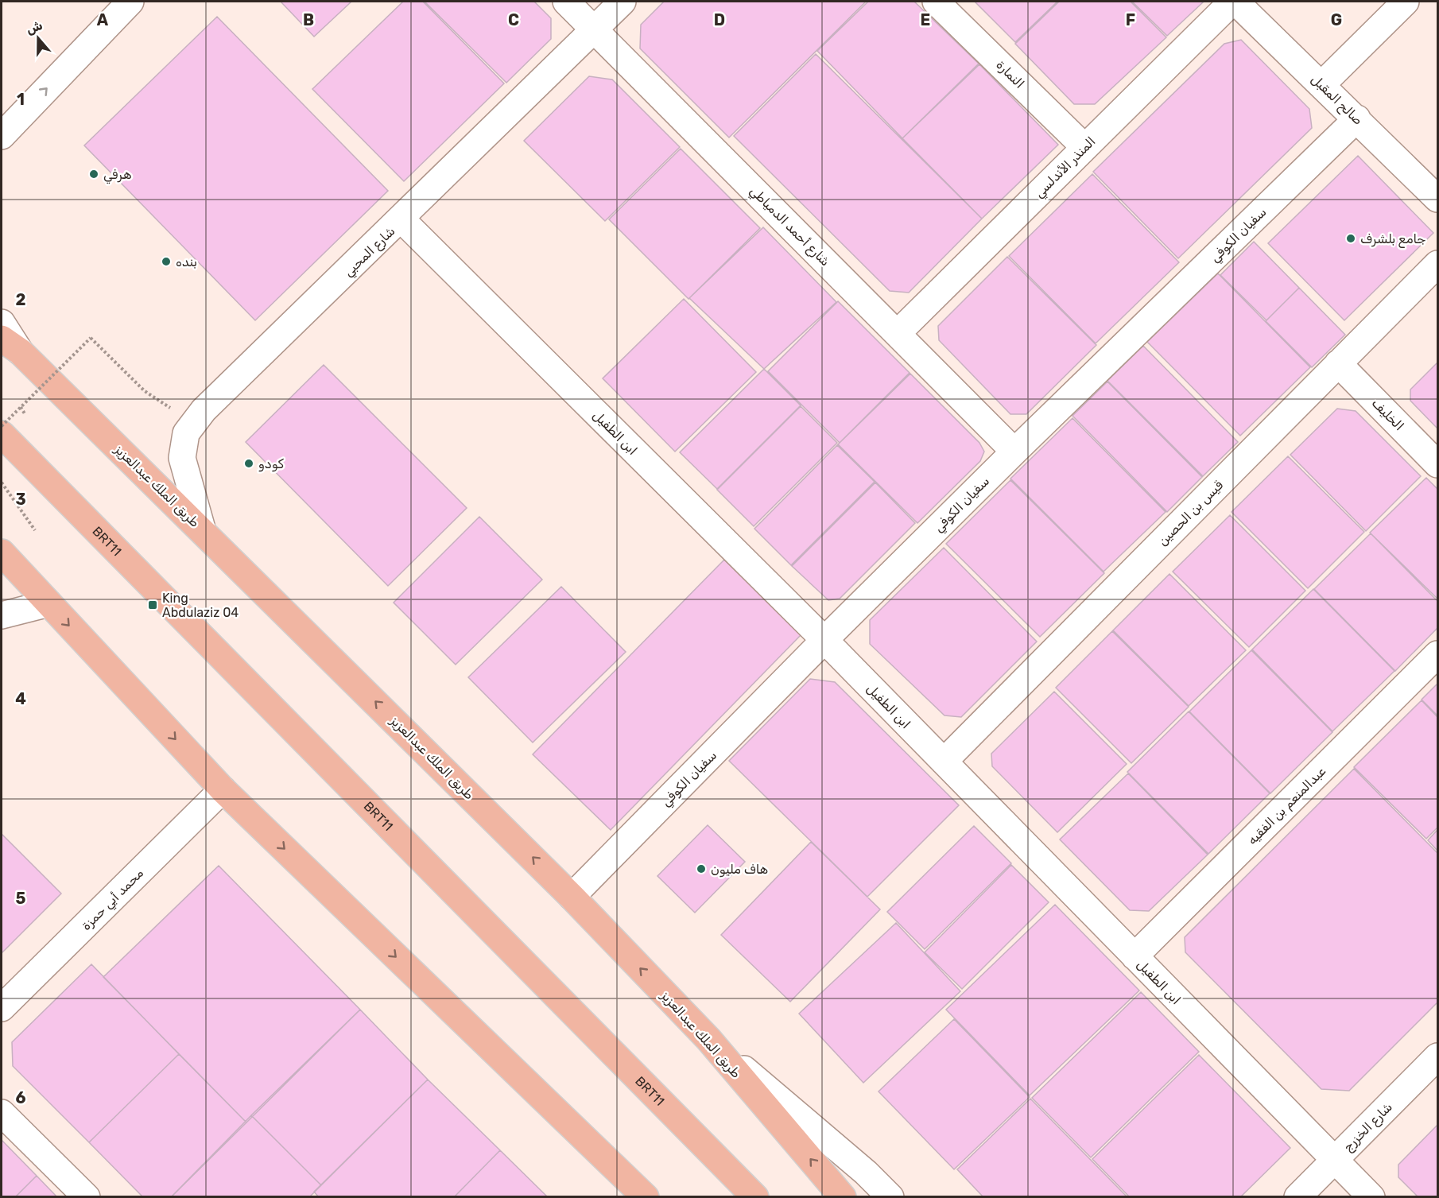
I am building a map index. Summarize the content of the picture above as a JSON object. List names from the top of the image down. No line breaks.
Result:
{"streets":{"main road":["طريق الملك عبدالعزيز","BRT11"],"street":["النمارة","صالح المقبل","المنذر الأندلسي","شارع أحمد الدمياطي","سفيان الكوفي","شارع المحبي","الخليف","ابن الطفيل","قيس بن الحصين","عبدالمنعم بن الفقيه","محمد أبي حمزة","شارع الخزرج"]},"crossings":[["النمارة","المنذر الأندلسي"],["صالح المقبل","المنذر الأندلسي"],["صالح المقبل","سفيان الكوفي"],["المنذر الأندلسي","شارع أحمد الدمياطي"],["شارع أحمد الدمياطي","سفيان الكوفي"],["شارع أحمد الدمياطي","شارع المحبي"],["سفيان الكوفي","ابن الطفيل"],["سفيان الكوفي","طريق الملك عبدالعزيز"],["شارع المحبي","ابن الطفيل"],["شارع المحبي","طريق الملك عبدالعزيز"],["الخليف","قيس بن الحصين"],["ابن الطفيل","قيس بن الحصين"],["ابن الطفيل","عبدالمنعم بن الفقيه"],["ابن الطفيل","شارع الخزرج"]],"places":{"other":["هرفي","جامع بلشرف","بنده","كودو","هاف مليون"],"transit":["King Abdulaziz 04"]},"north":"top","grid":{"columns":["A","B","C","D","E","F","G"],"rows":["1","2","3","4","5","6"]}}
